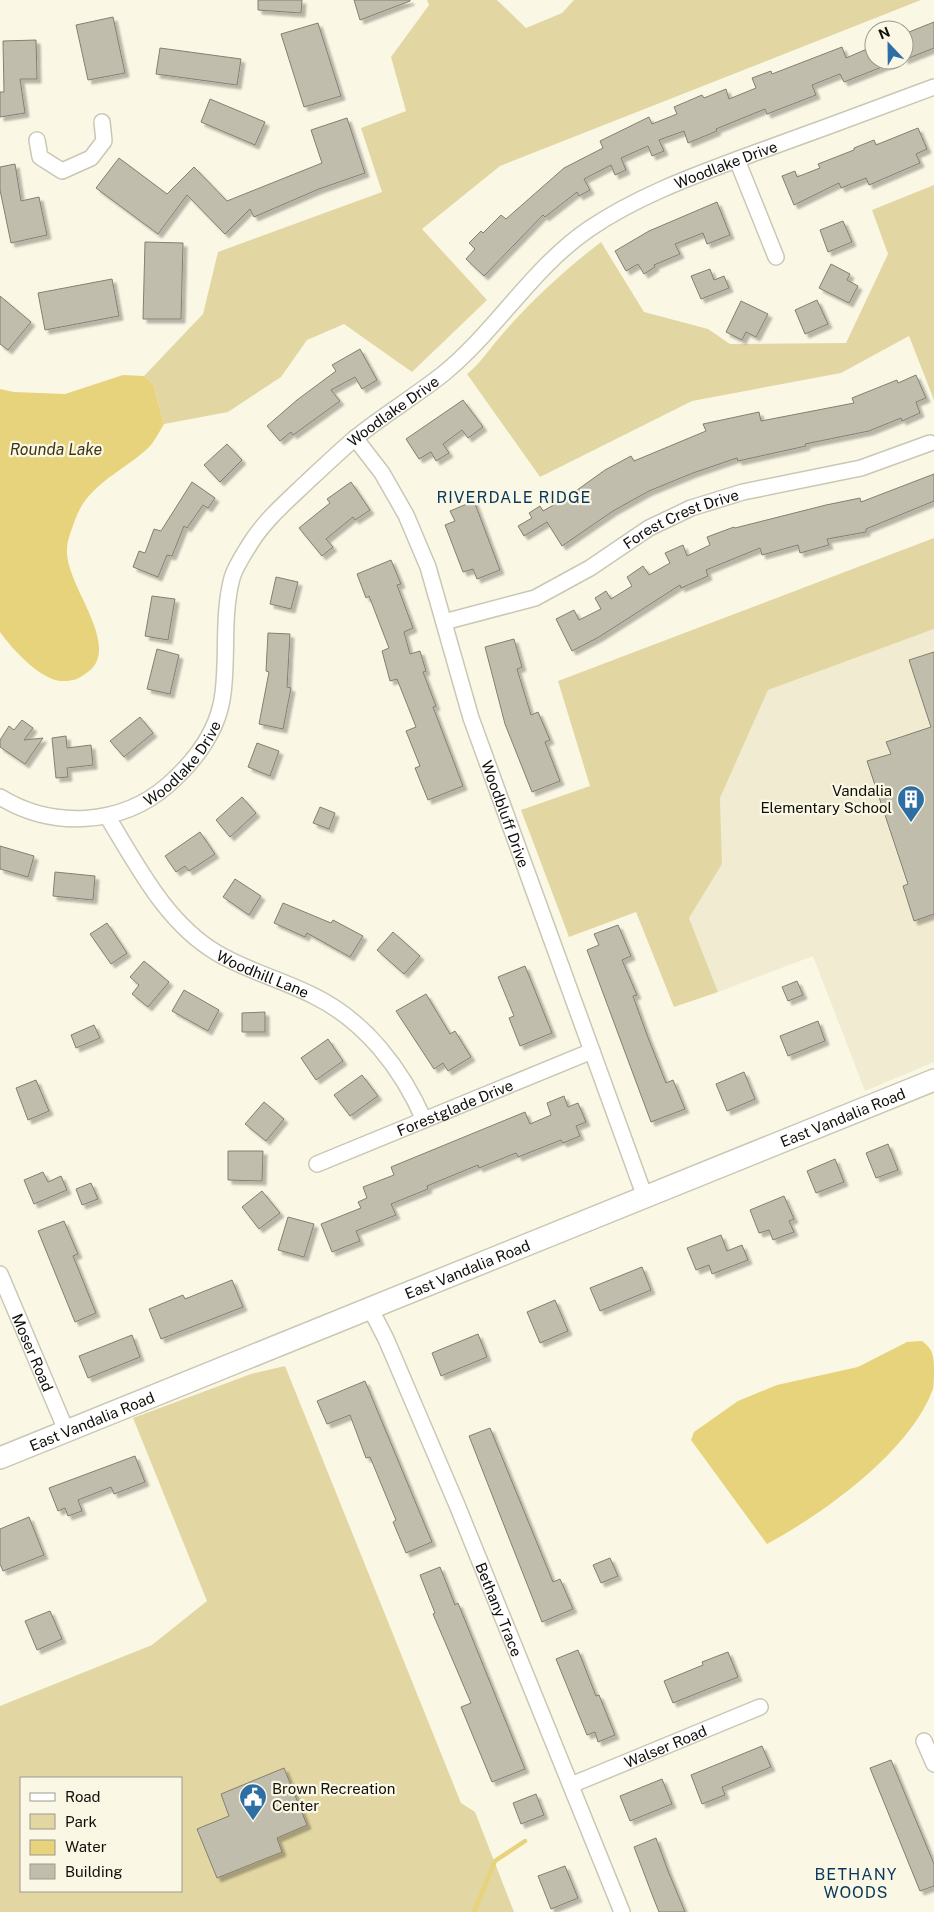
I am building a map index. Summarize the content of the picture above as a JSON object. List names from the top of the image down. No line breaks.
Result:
{"streets":{"street":["Woodlake Drive","Forest Crest Drive","Woodbluff Drive","Woodhill Lane","Forestglade Drive","East Vandalia Road","Moser Road","Bethany Trace","Walser Road"]},"crossings":[["Woodlake Drive","Woodbluff Drive"],["Woodlake Drive","Woodhill Lane"],["Forest Crest Drive","Woodbluff Drive"],["Woodbluff Drive","Forestglade Drive"],["Woodbluff Drive","East Vandalia Road"],["Woodhill Lane","Forestglade Drive"],["East Vandalia Road","Moser Road"],["East Vandalia Road","Bethany Trace"],["Bethany Trace","Walser Road"]],"districts":["RIVERDALE RIDGE","BETHANY WOODS"],"water":["Rounda Lake"],"places":{"building":["Vandalia Elementary School"],"public building":["Brown Recreation Center"]},"legend":["Road","Park","Water","Building"],"north":"top"}
